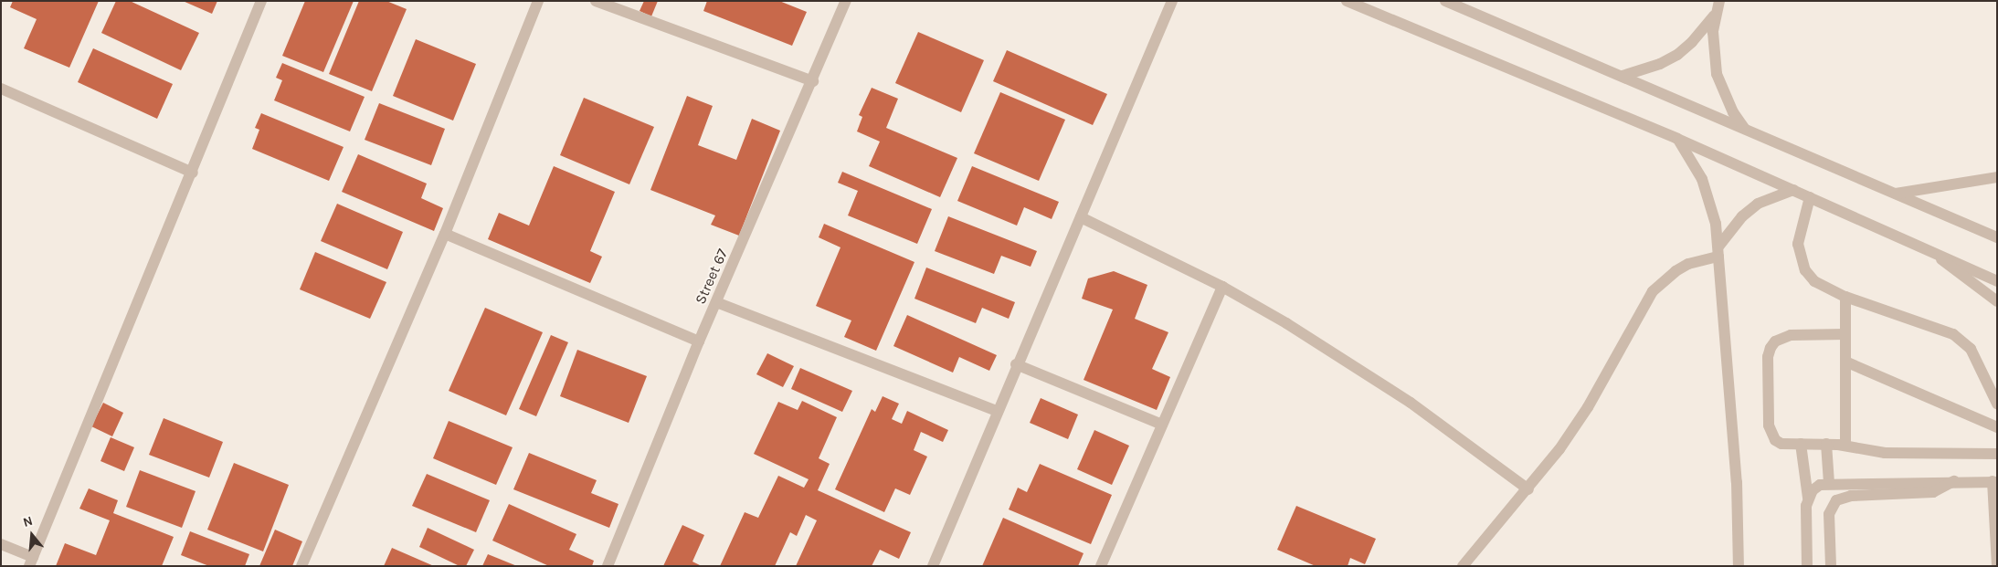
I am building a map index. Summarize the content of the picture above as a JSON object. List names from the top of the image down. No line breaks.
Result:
{"streets":{"street":["Street 67"]},"north":"top"}
